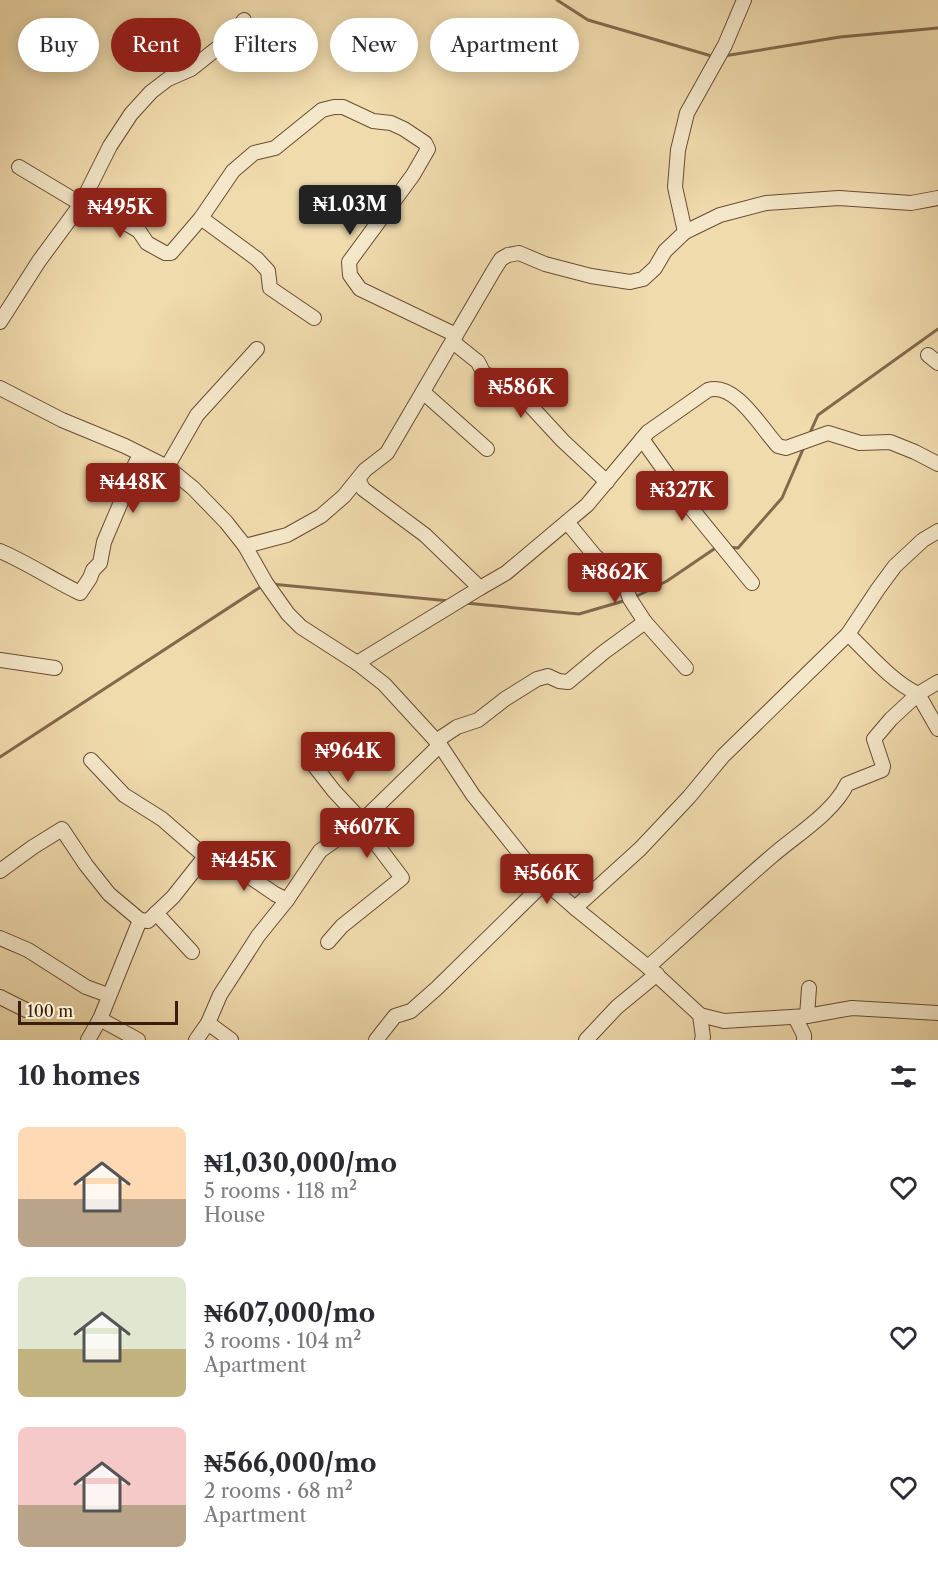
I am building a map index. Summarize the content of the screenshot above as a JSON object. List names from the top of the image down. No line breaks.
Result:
{"scale_bar":"100 m","page":{"chip":["Buy","Rent","Filters","New","Apartment"],"price":["₦1.03M","₦495K","₦586K","₦448K","₦327K","₦862K","₦964K","₦607K","₦445K","₦566K"],"scale":"100 m","heading":"10 homes","list":[{"name":"₦1,030,000/mo","note":"5 rooms · 118 m² · House"},{"name":"₦607,000/mo","note":"3 rooms · 104 m² · Apartment"},{"name":"₦566,000/mo","note":"2 rooms · 68 m² · Apartment"}]}}
